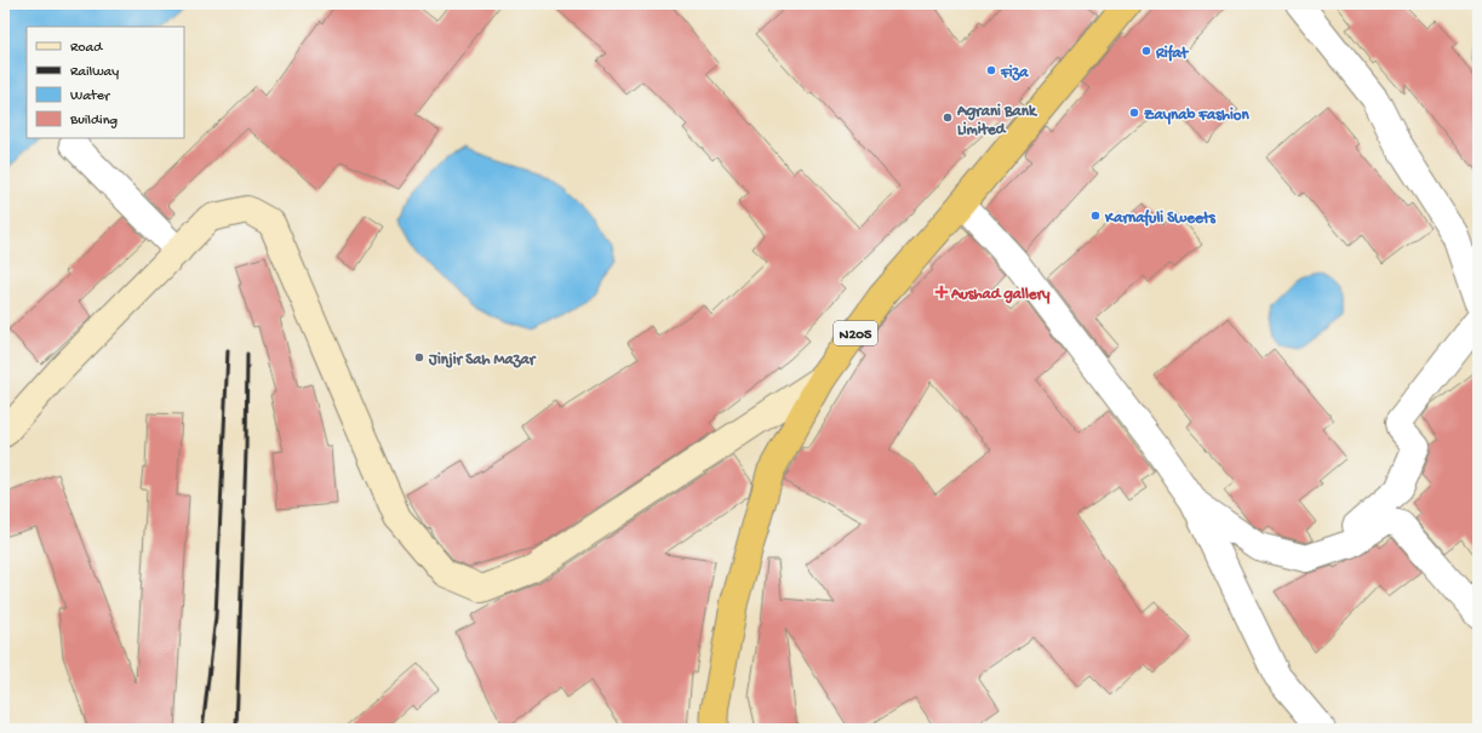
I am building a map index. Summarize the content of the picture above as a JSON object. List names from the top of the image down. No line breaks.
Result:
{"streets":{"highway":["N205"]},"places":{"other":["Rifat","Fiza","Zaynab Fashion","Agrani Bank Limited","Karnafuli Sweets","Jinjir Sah Mazar"],"health":["Aushad gallery"]},"legend":["Road","Railway","Water","Building"]}
